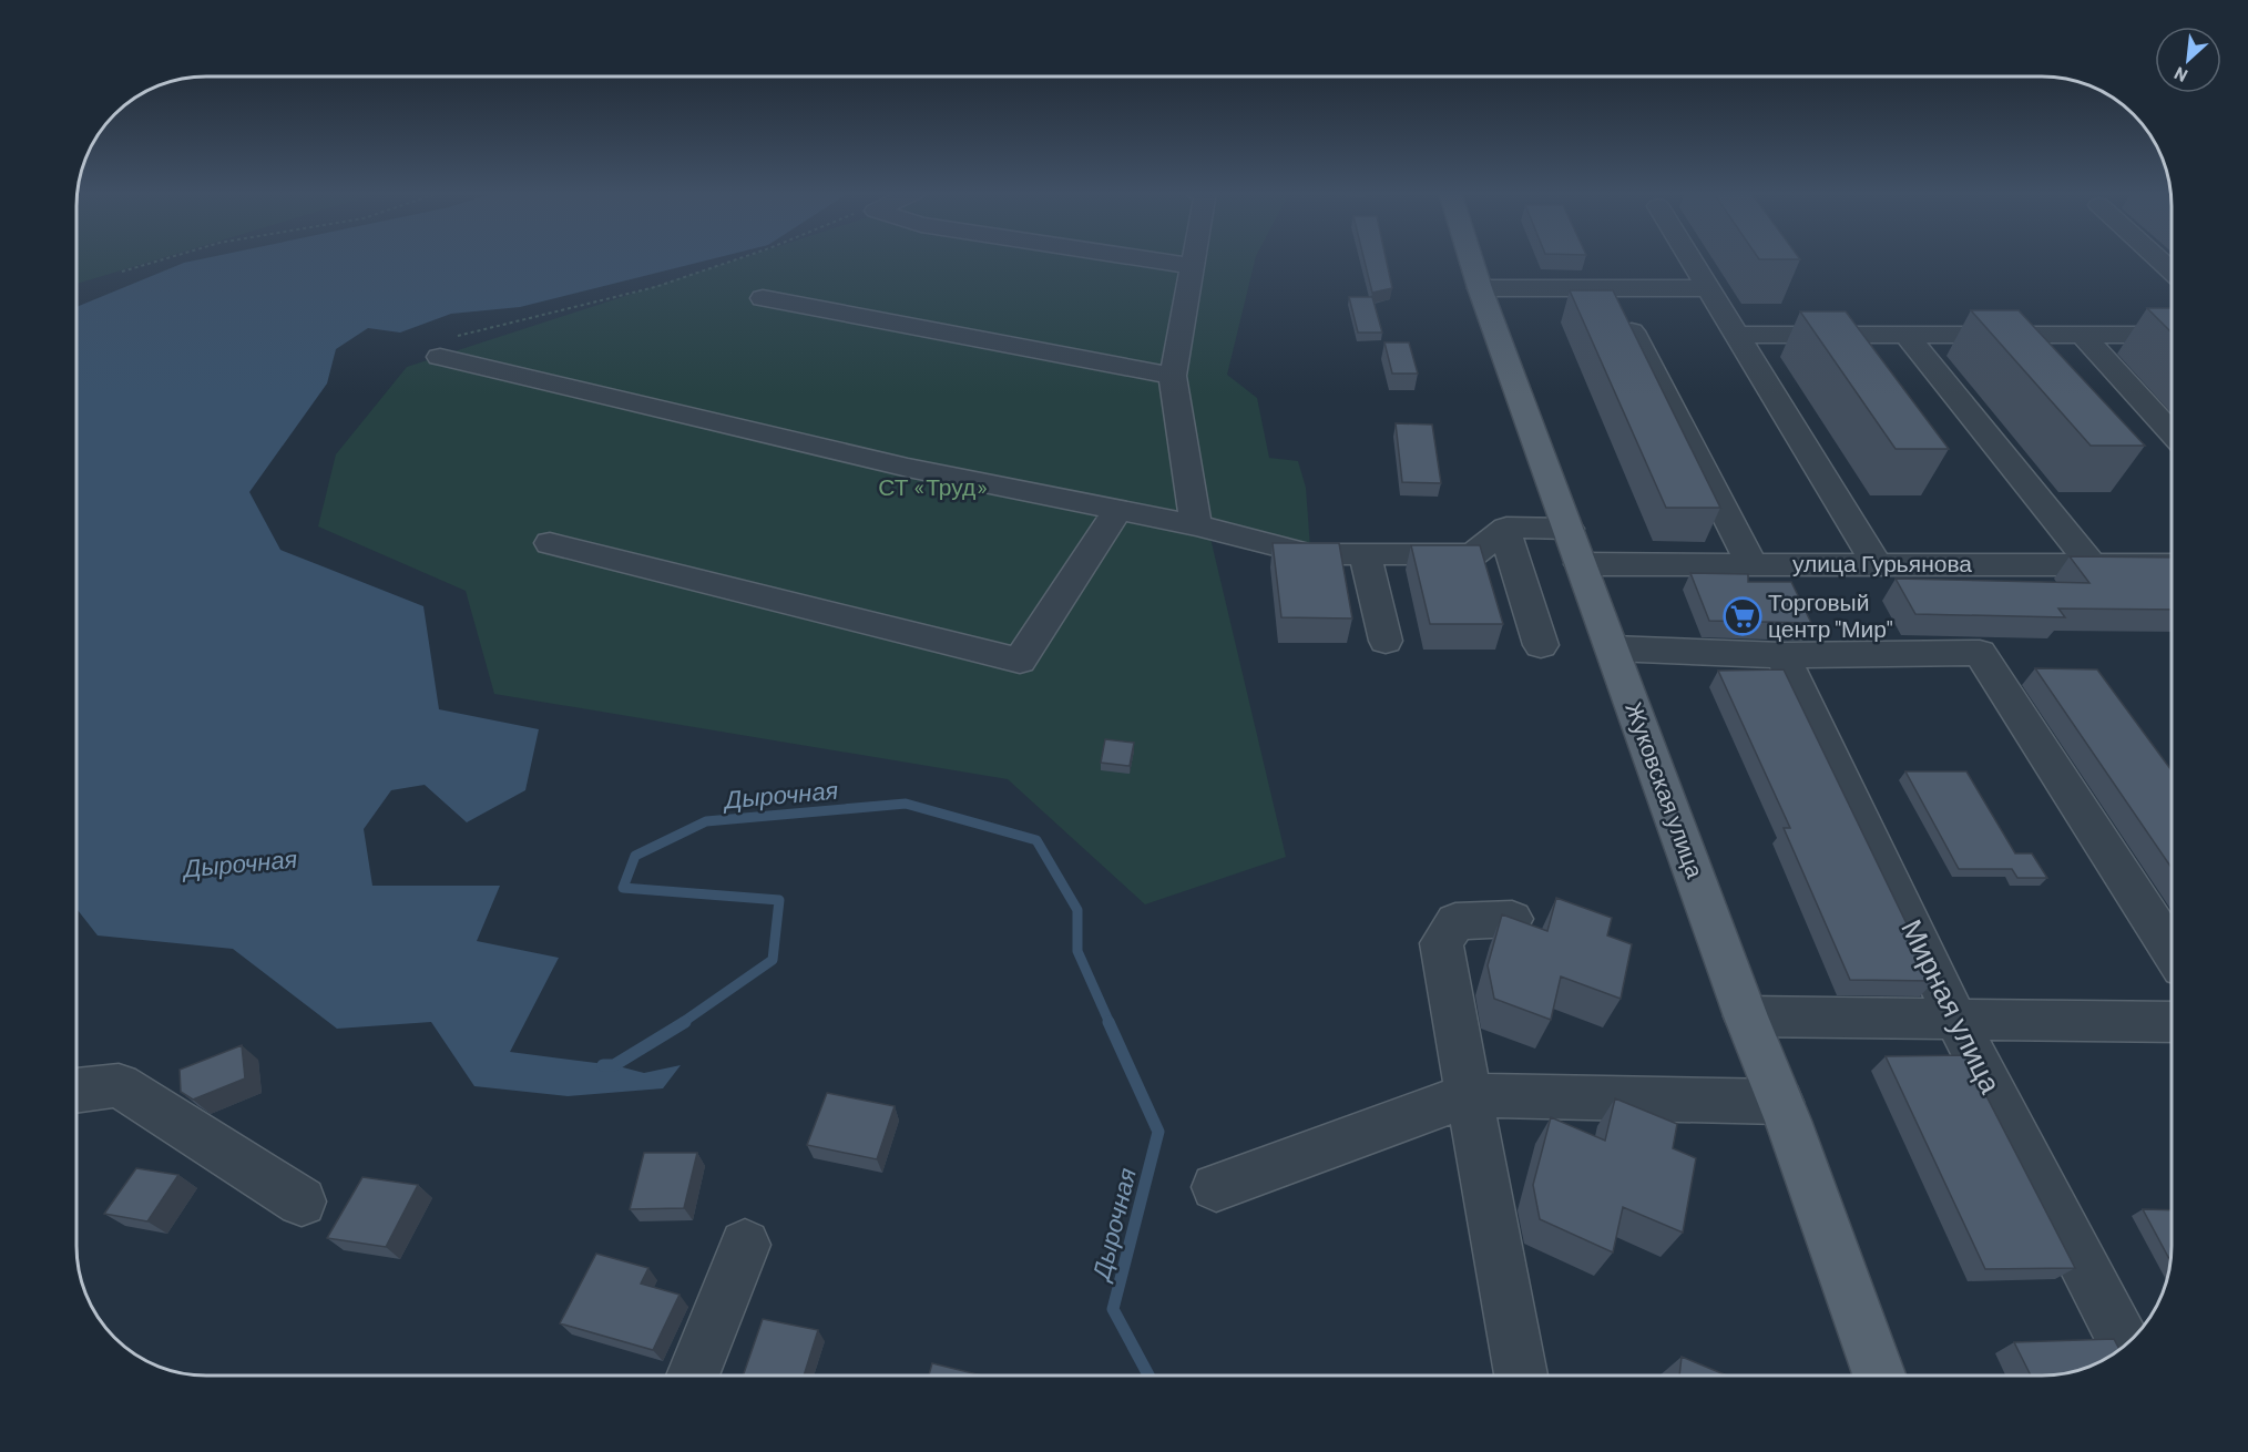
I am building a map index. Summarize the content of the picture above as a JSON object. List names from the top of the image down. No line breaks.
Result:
{"streets":{"main road":["Жуковская улица"],"street":["улица Гурьянова","Мирная улица"]},"crossings":[["улица Гурьянова","Жуковская улица"]],"water":["Дырочная"],"parks":["СТ «Труд»"],"places":{"supermarket":["Торговый центр \"Мир\""]},"north":"bottom left"}
